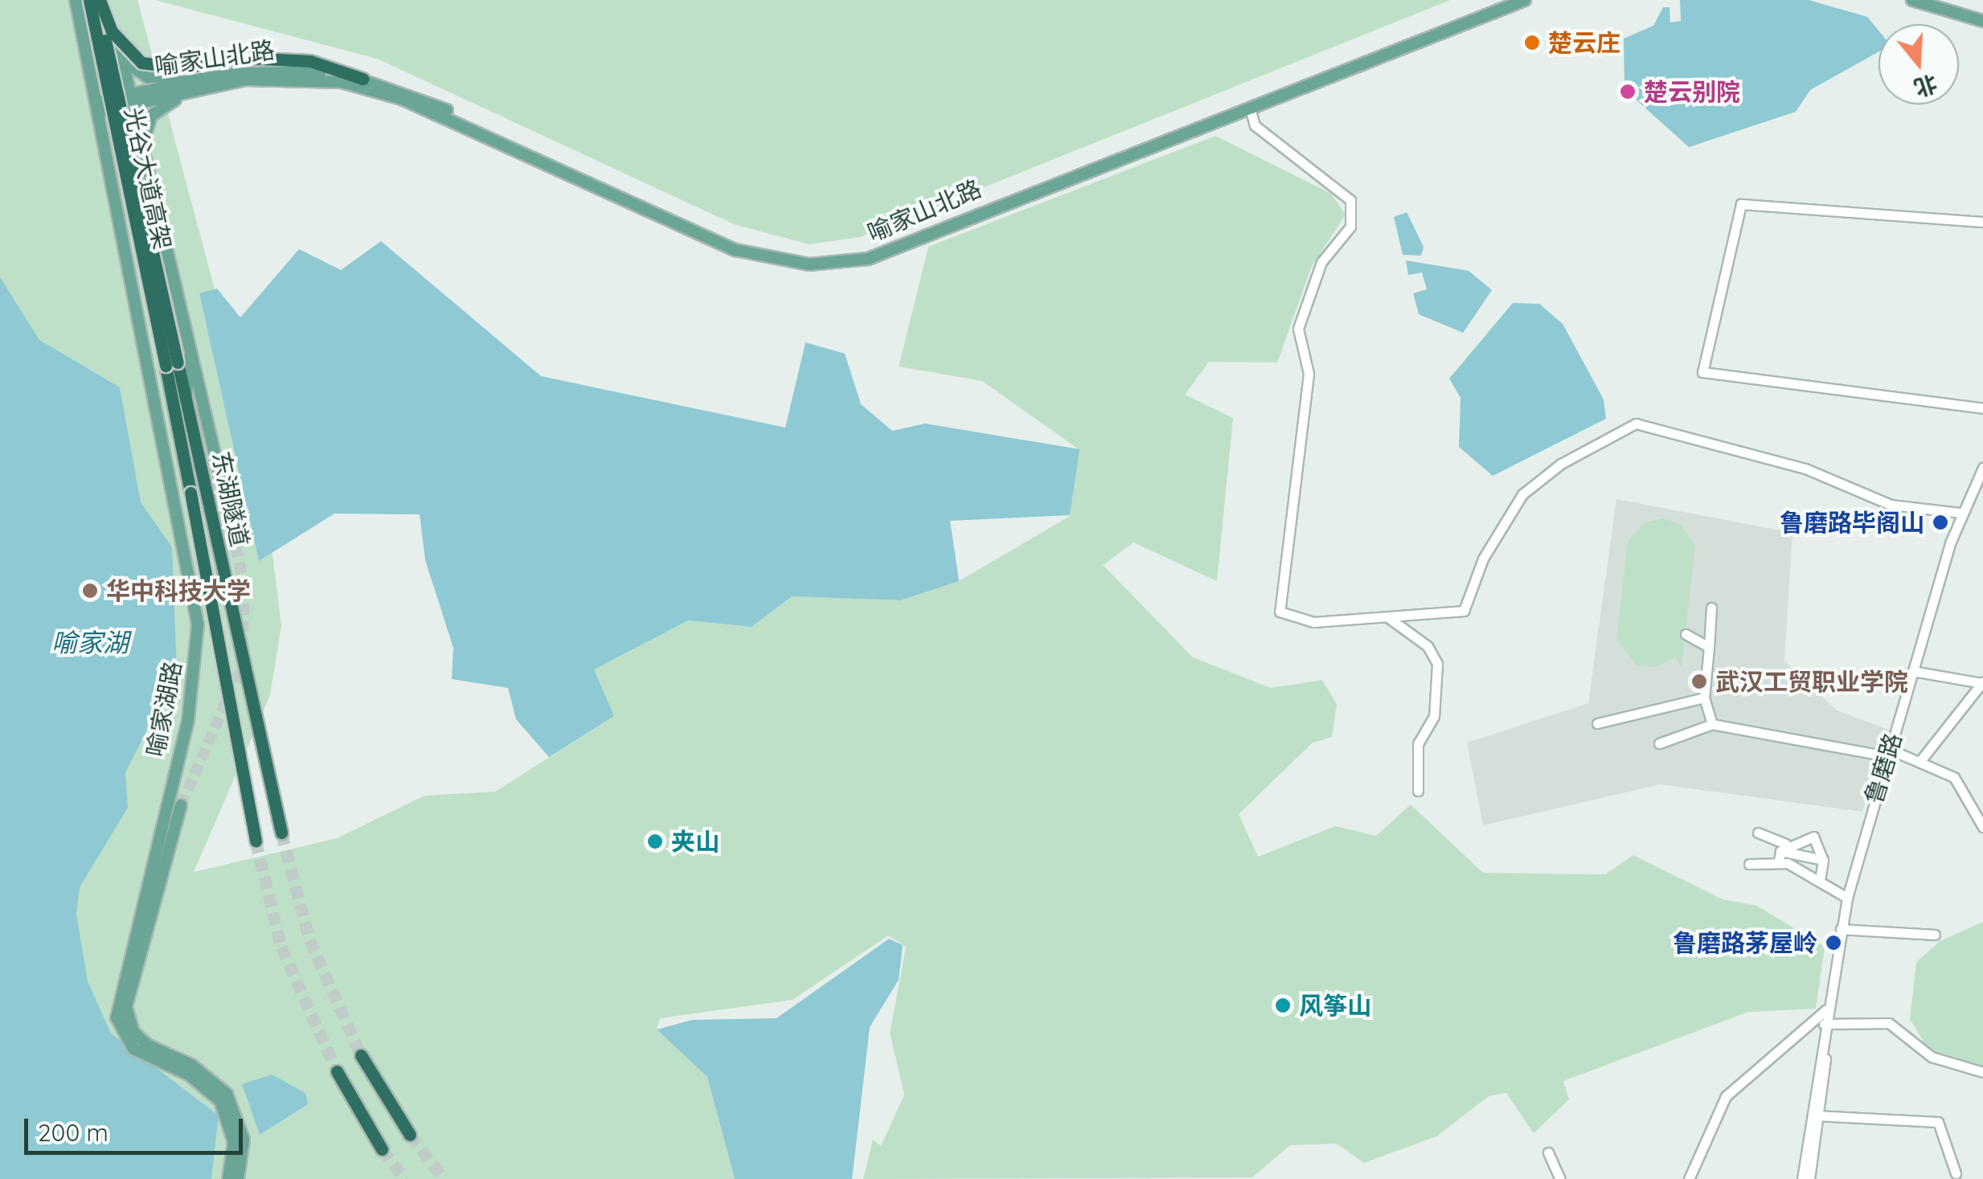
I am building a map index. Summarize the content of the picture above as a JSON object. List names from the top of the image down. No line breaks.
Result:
{"streets":{"highway":["光谷大道高架","东湖隧道"],"main road":["喻家山北路","喻家湖路"],"street":["鲁磨路"]},"crossings":[["喻家山北路","喻家湖路"],["光谷大道高架","东湖隧道"]],"water":["喻家湖"],"places":["楚云庄","楚云别院","鲁磨路毕阁山","华中科技大学","武汉工贸职业学院","夹山","鲁磨路茅屋岭","风筝山"],"scale_bar":"200 m","north":"bottom"}
